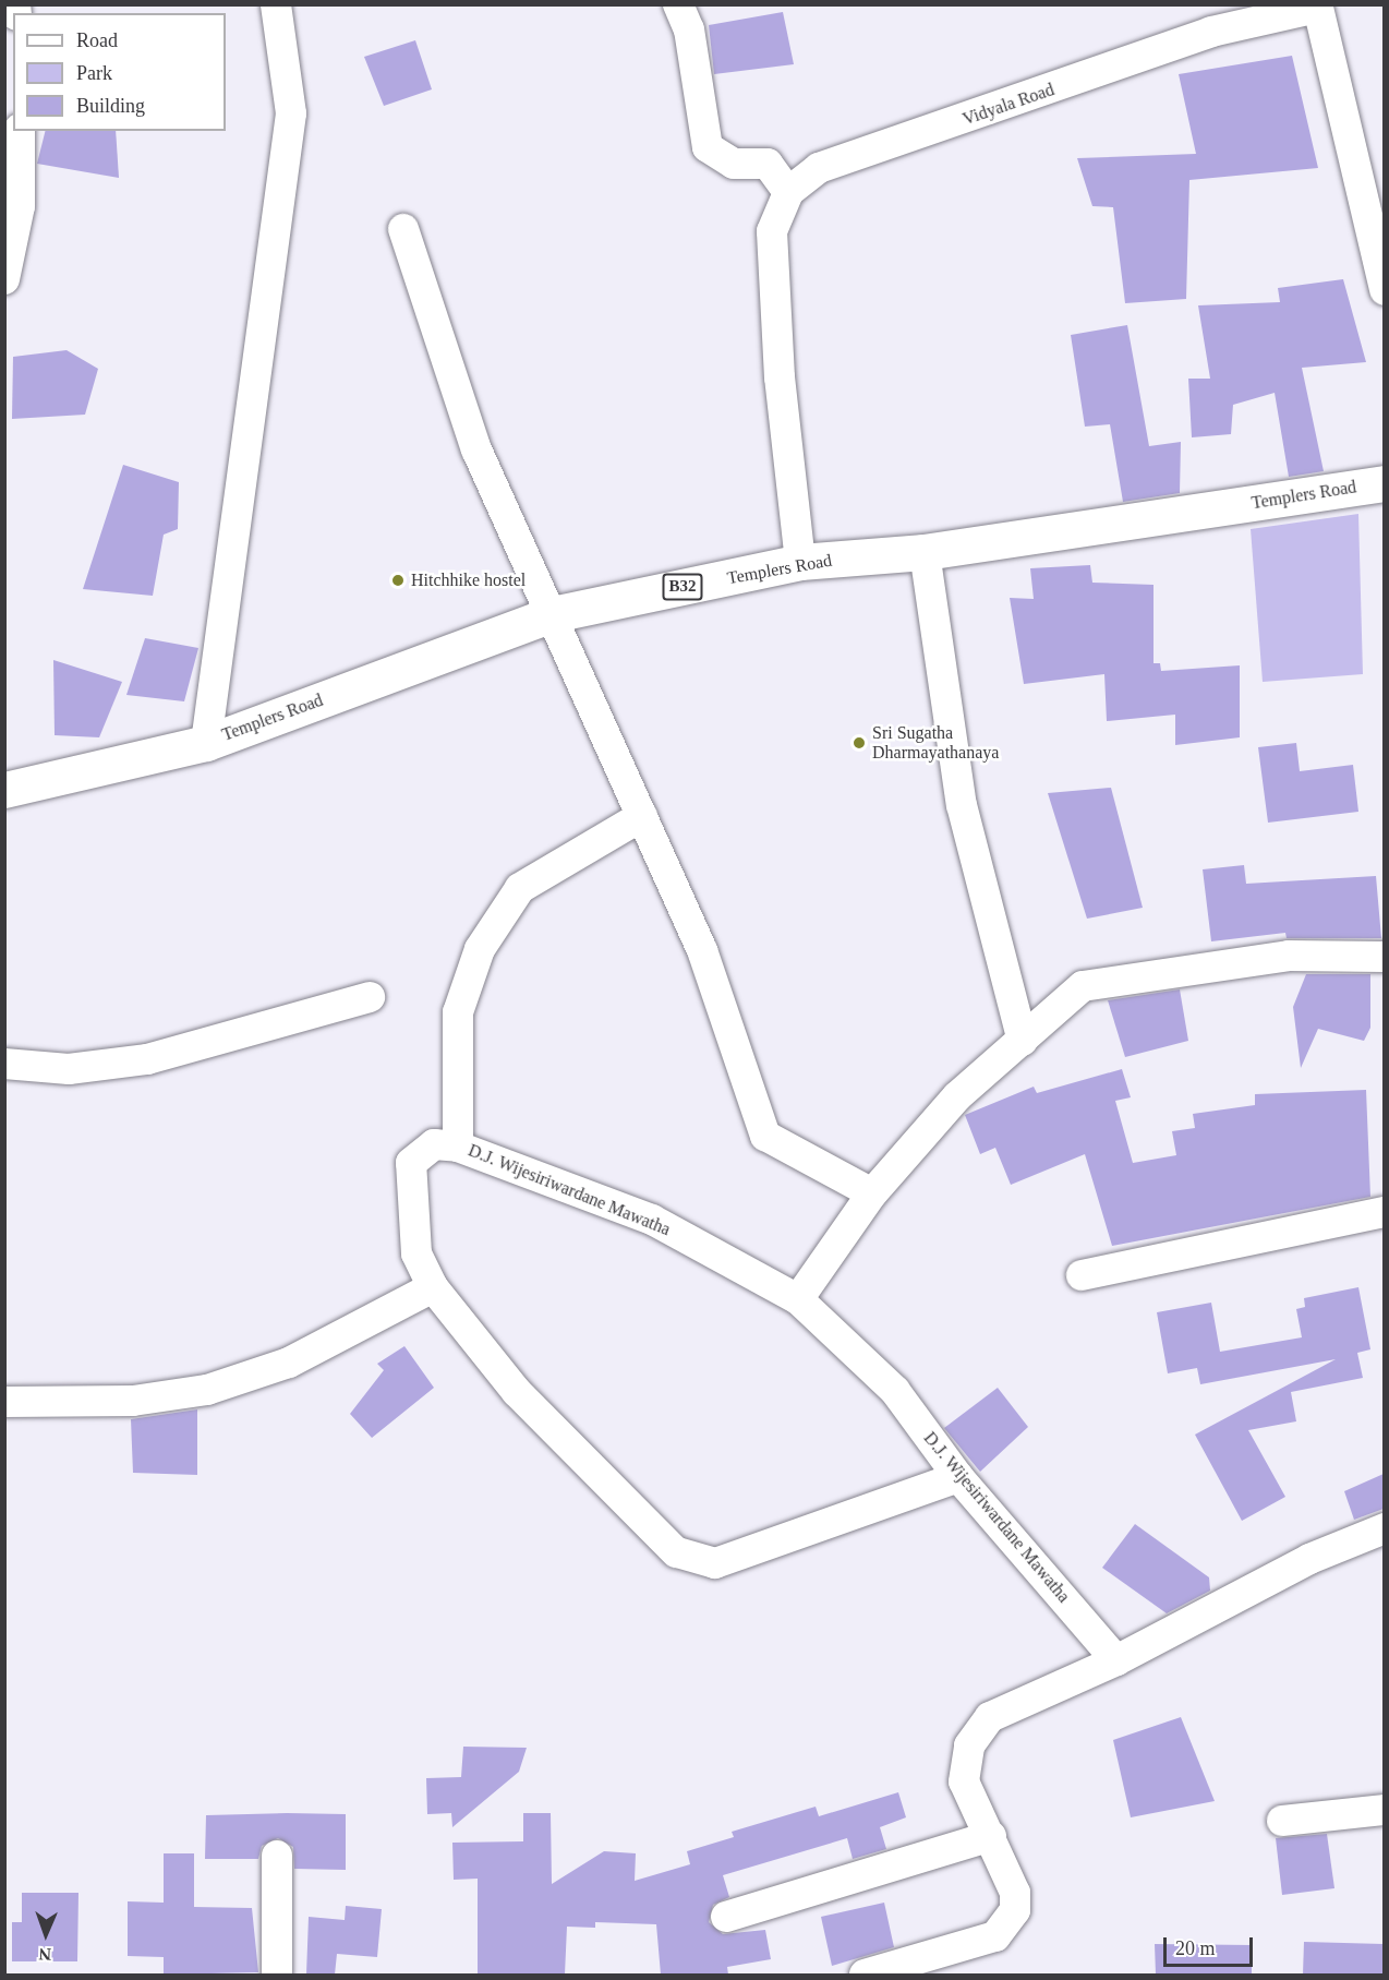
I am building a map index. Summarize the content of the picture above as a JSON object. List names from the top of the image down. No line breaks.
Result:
{"streets":{"main road":["Templers Road","B32"],"street":["Vidyala Road","D.J. Wijesiriwardane Mawatha"]},"crossings":[["Vidyala Road","Templers Road"]],"places":["Hitchhike hostel","Sri Sugatha Dharmayathanaya"],"legend":["Road","Park","Building"],"scale_bar":"20 m","north":"bottom"}
